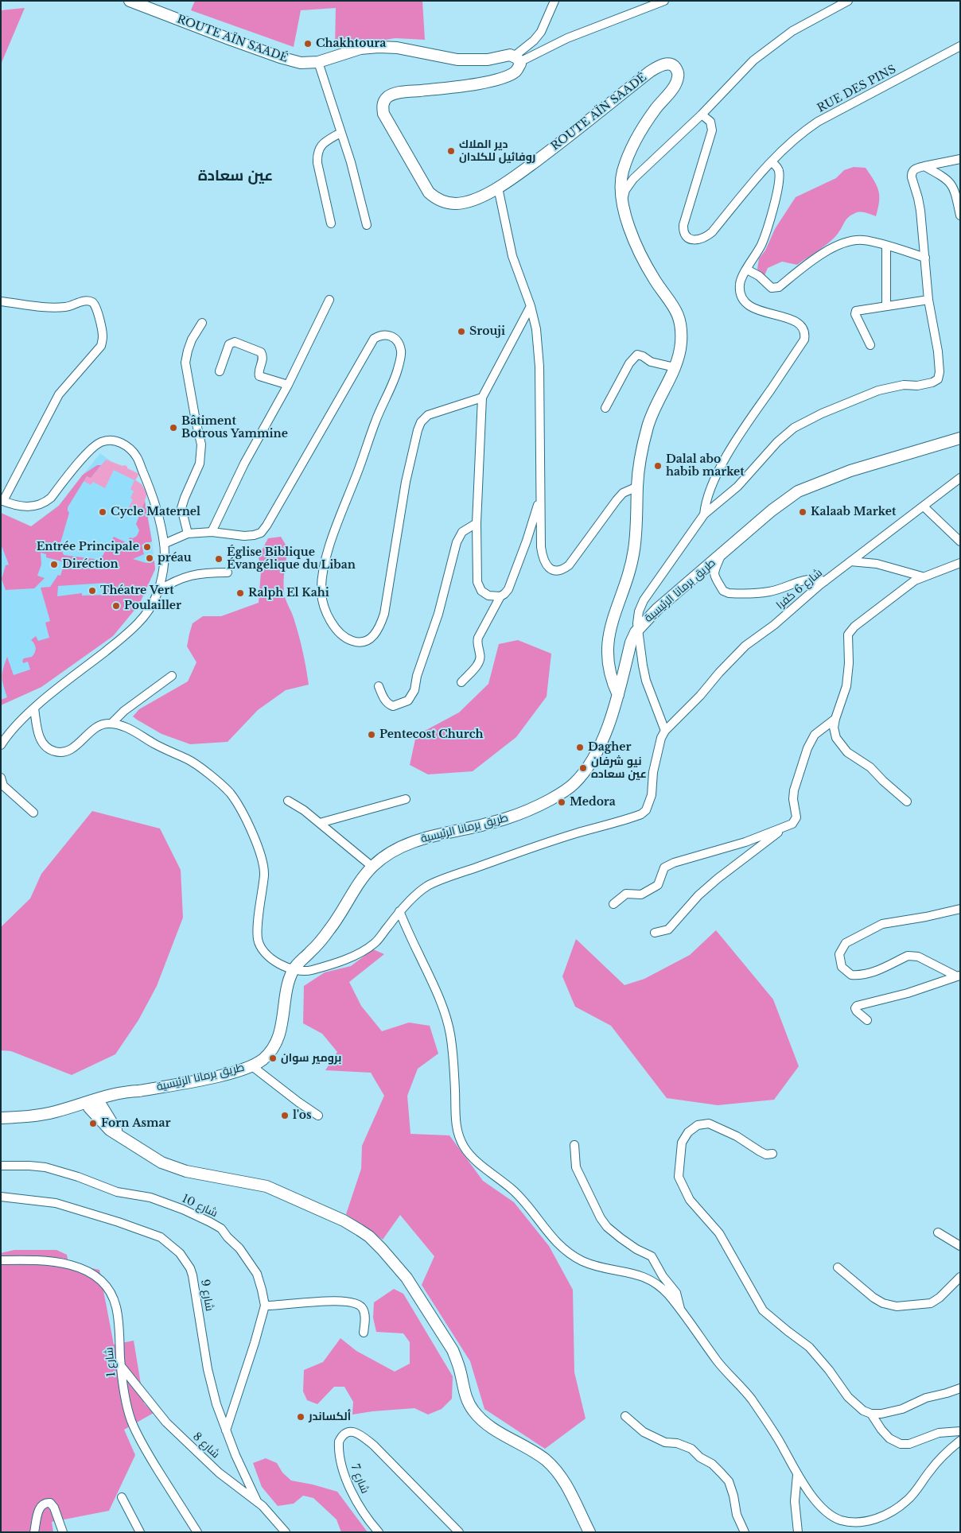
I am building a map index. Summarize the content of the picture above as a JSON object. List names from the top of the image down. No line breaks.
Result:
{"streets":{"main road":["ROUTE AÏN SAADÉ","طريق برمانا الرئيسية"],"street":["RUE DES PINS","شارع 6 كفرا","شارع 10","شارع 9","شارع 1","شارع 8","شارع 7"]},"crossings":[["ROUTE AÏN SAADÉ","طريق برمانا الرئيسية"],["شارع 10","شارع 9"],["شارع 9","شارع 8"],["شارع 1","شارع 8"]],"districts":["عين سعادة"],"places":["Chakhtoura","دير الملاك روفائيل للكلدان","Srouji","Bâtiment Botrous Yammine","Dalal abo habib market","Cycle Maternel","Kalaab Market","Entrée Principale","préau","Église Biblique Évangélique du Liban","Diréction","Théatre Vert","Ralph El Kahi","Poulailler","Pentecost Church","Dagher","نيو شرفان عين سعاده","Medora","برومير سوان","l'os","Forn Asmar","ألكساندر"]}
